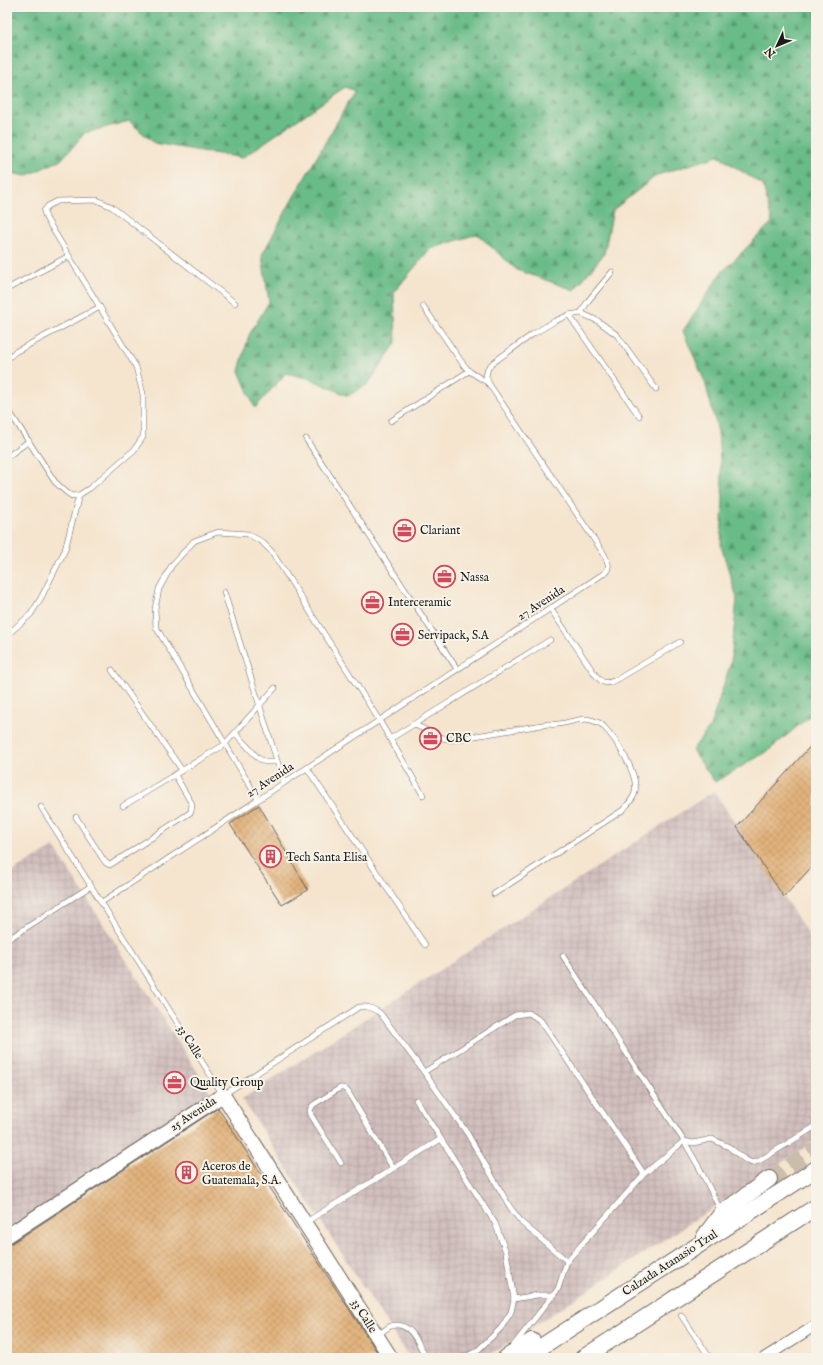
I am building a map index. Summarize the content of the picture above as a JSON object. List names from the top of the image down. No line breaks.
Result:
{"streets":{"main road":["Calzada Atanasio Tzul"],"street":["33 Calle","25 Avenida"],"lane":["27 Avenida"]},"crossings":[["27 Avenida","33 Calle"],["33 Calle","25 Avenida"]],"places":{"office":["Clariant","Nassa","Interceramic","Servipack, S.A","CBC","Quality Group"],"building":["Tech Santa Elisa","Aceros de Guatemala, S.A."]},"north":"bottom left"}
